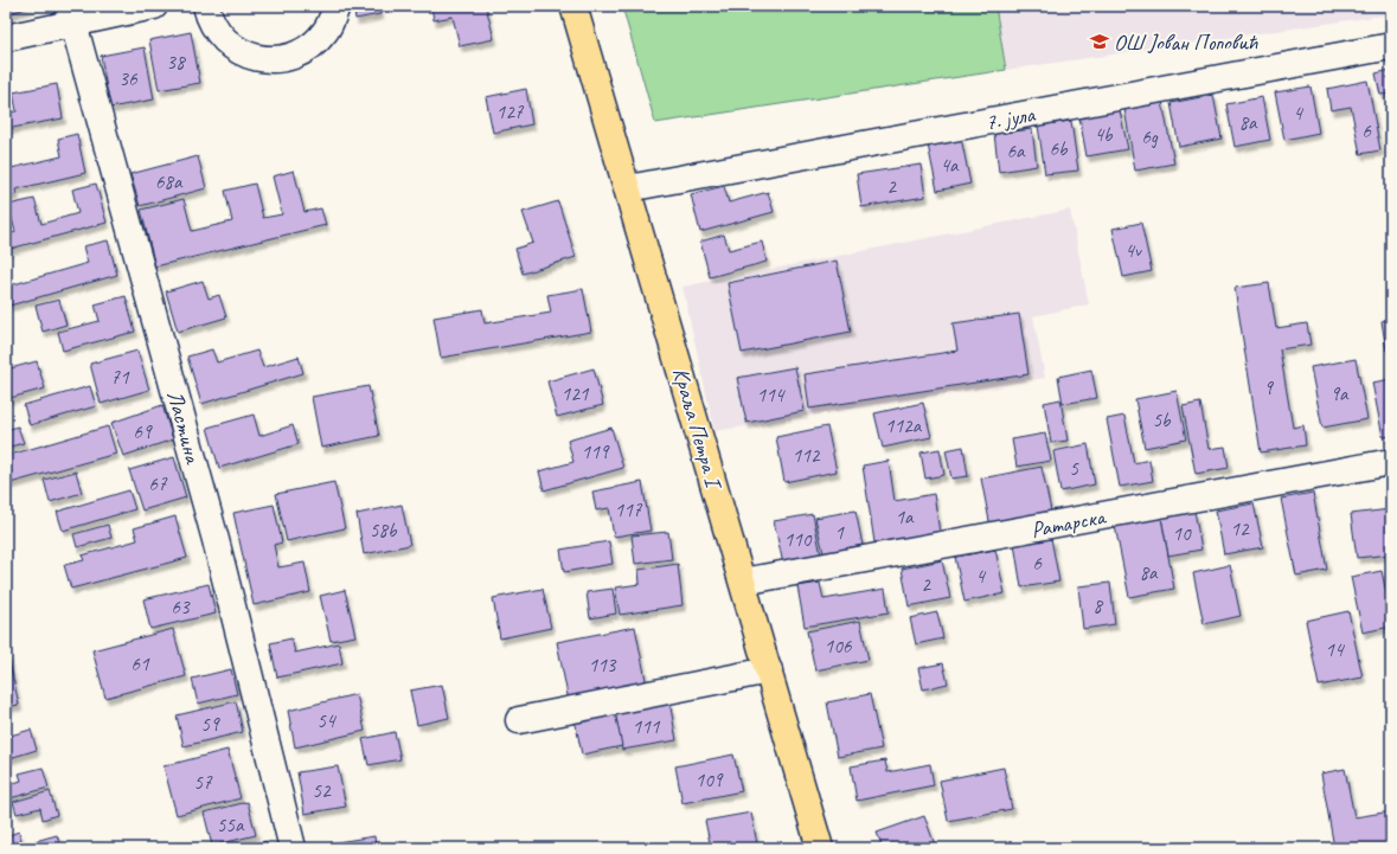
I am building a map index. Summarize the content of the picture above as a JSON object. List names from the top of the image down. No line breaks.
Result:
{"streets":{"main road":["Краља Петра I"],"street":["7. јула","Ластина","Ратарска"]},"crossings":[["7. јула","Краља Петра I"],["Краља Петра I","Ратарска"]],"places":{"school or university":["ОШ Јован Поповић"]},"house_numbers":["38","36","127","4","8a","6","4b","6g","6b","6a","4a","68a","2","4v","71","9","121","9a","114","5b","112a","69","119","112","5","67","117","1a","12","58b","1","10","110","6","8a","4","2","8","63","106","14","61","113","54","59","111","109","57","52","55a"]}
